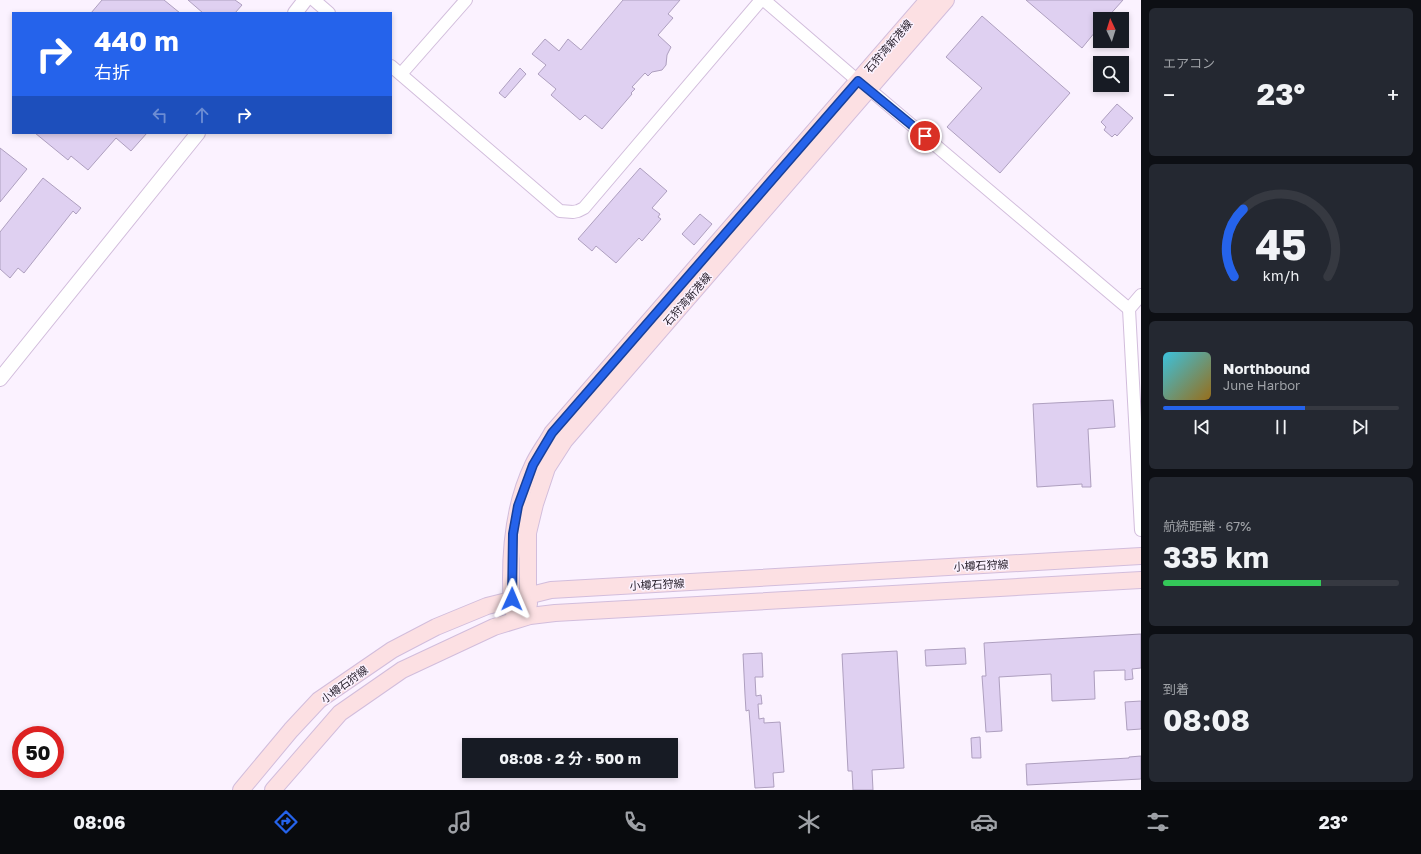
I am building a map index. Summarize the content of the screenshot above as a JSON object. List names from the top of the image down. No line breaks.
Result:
{"streets":{"main road":["石狩湾新港線","小樽石狩線"]},"crossings":[["石狩湾新港線","小樽石狩線"]],"north":"top","page":{"tile":["エアコン",["航続距離 · 67%","335 km"],["到着","08:08"]],"turn":["440 m","右折"],"heat":["−","23°","+"],"song":["Northbound","June Harbor"],"limit":"50","trip":"08:08 · 2 分 · 500 m","tabs":["08:06","23°"],"gauge":["45","km/h"]}}
